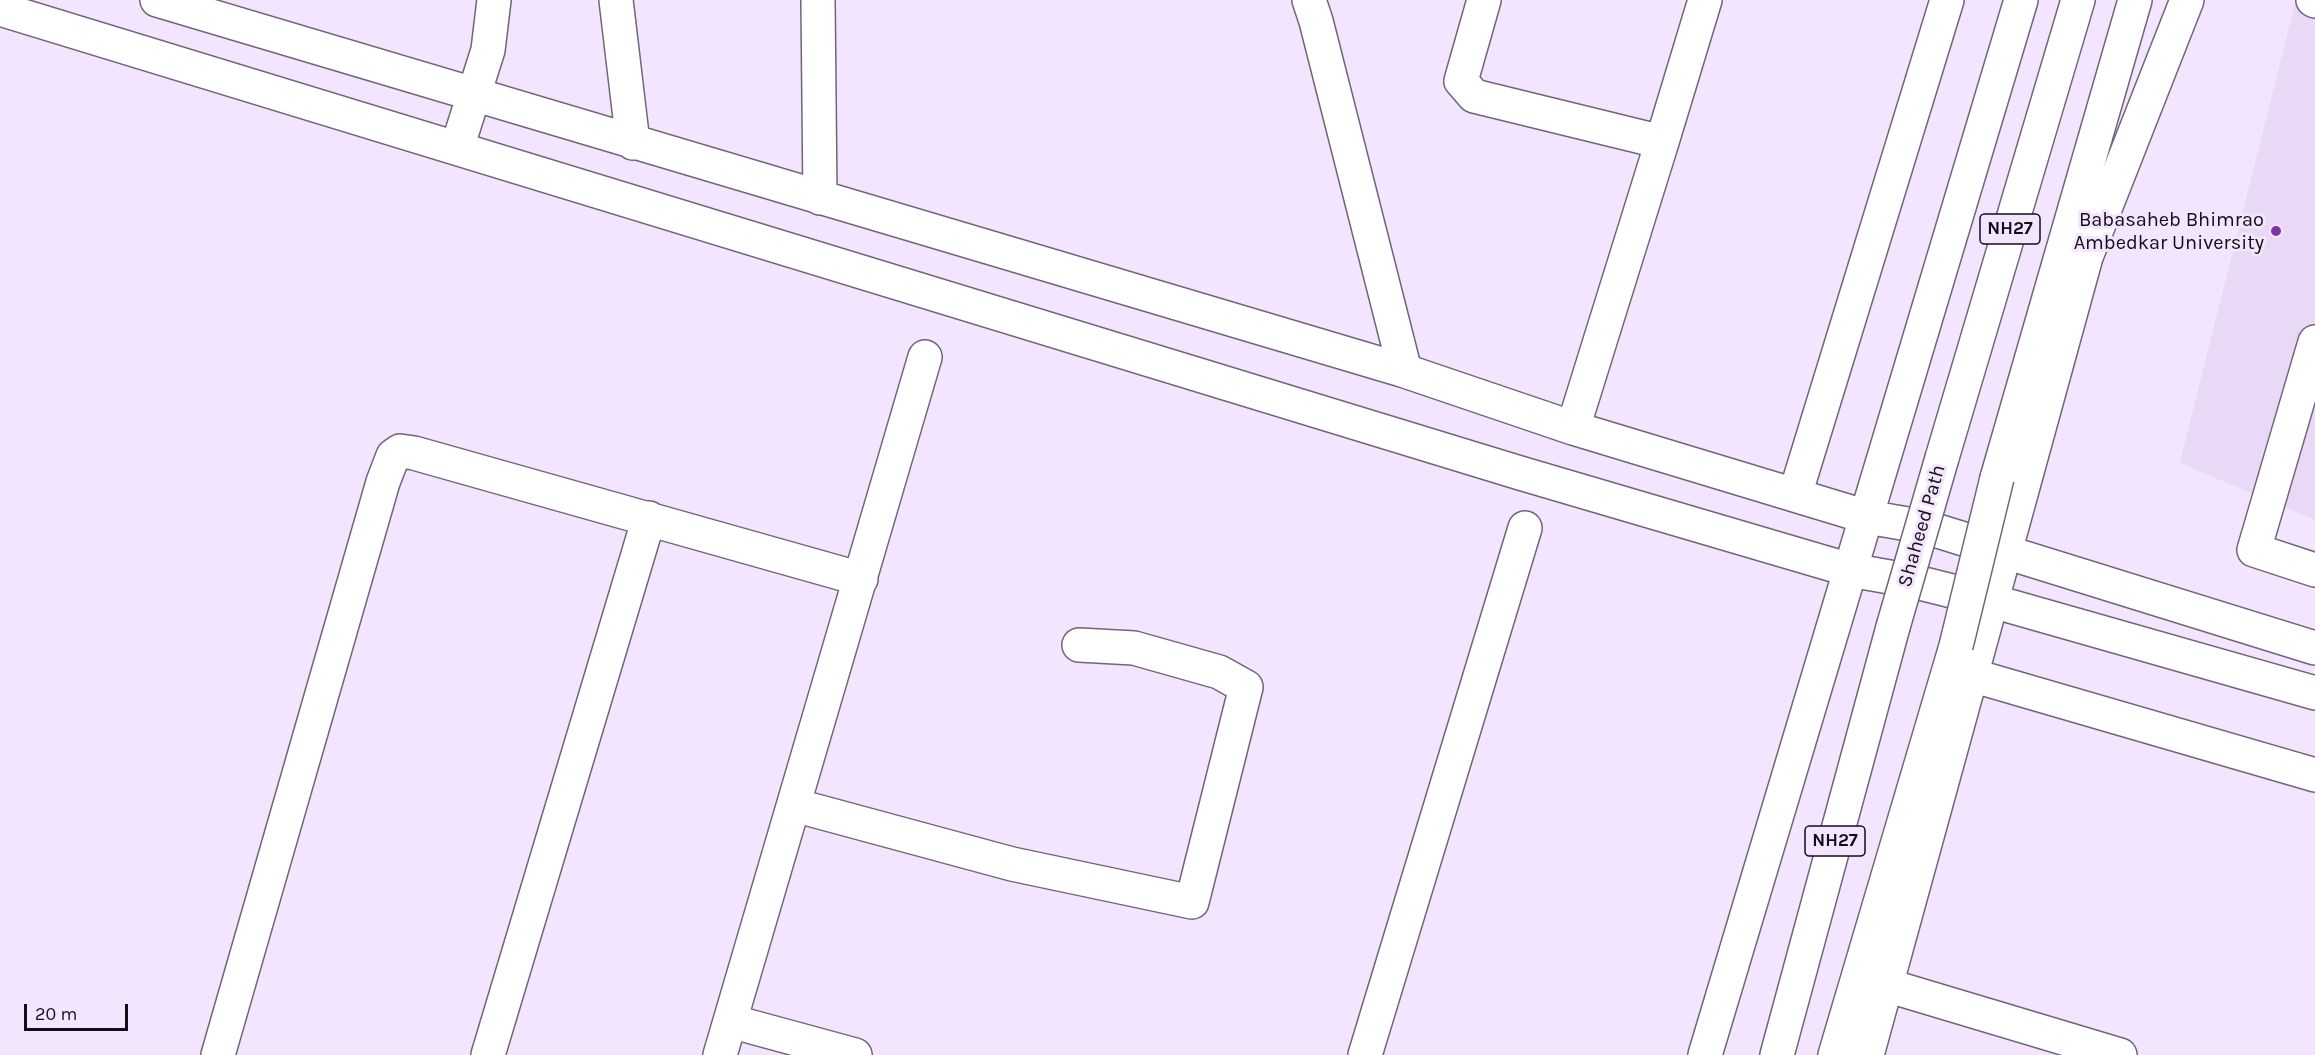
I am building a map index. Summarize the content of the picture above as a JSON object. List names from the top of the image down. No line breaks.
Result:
{"streets":{"main road":["NH27","Shaheed Path"]},"places":["Babasaheb Bhimrao Ambedkar University"],"scale_bar":"20 m"}
